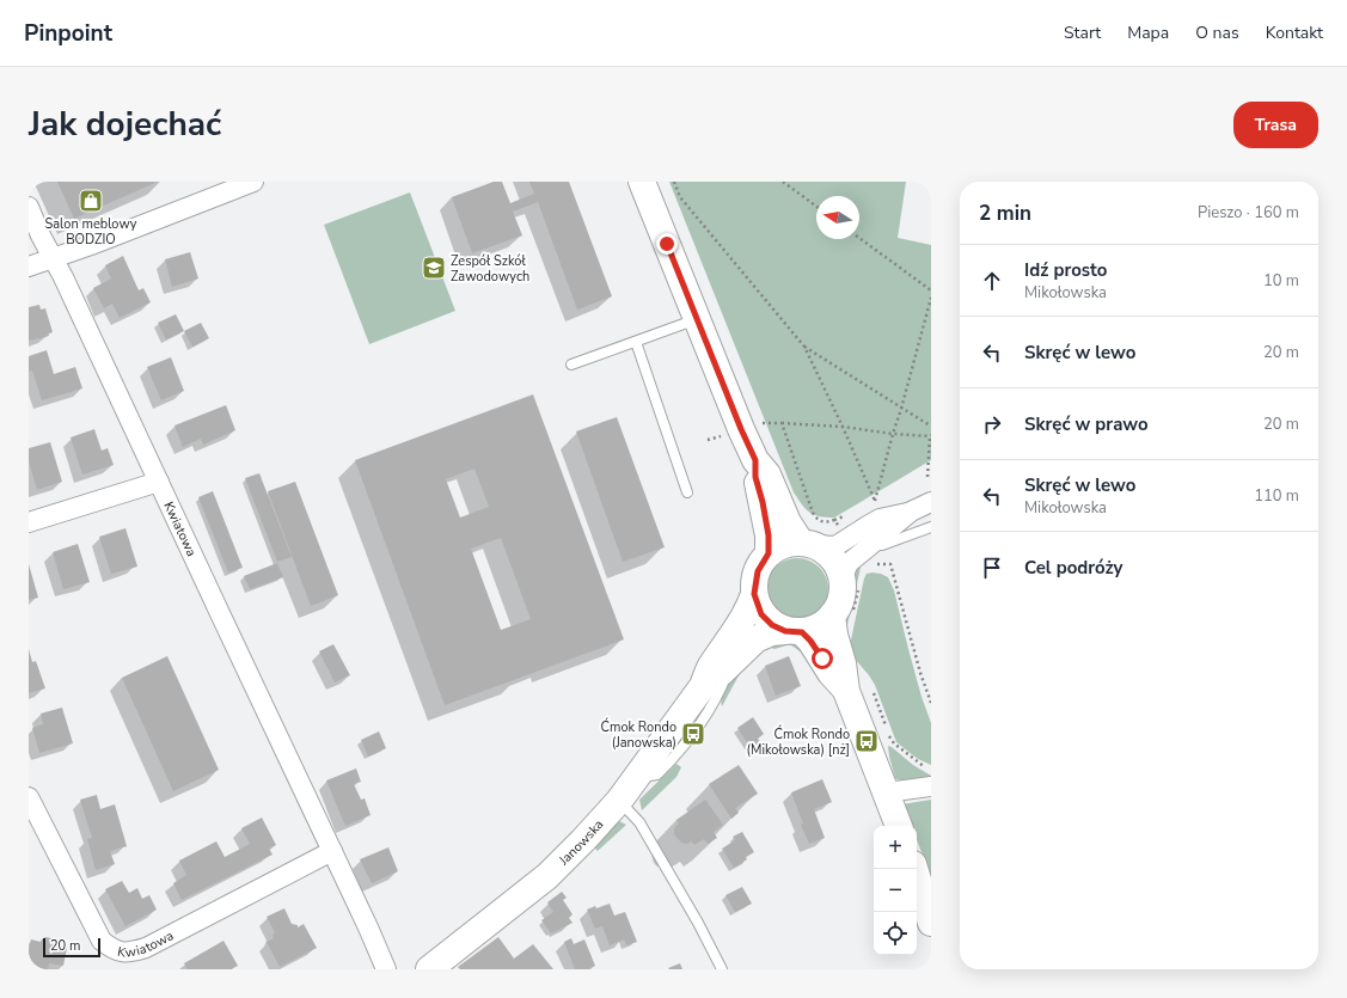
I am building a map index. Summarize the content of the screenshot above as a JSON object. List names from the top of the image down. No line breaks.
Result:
{"streets":{"street":["Kwiatowa","Janowska"]},"places":{"shop":["Salon meblowy BODZIO"],"school or university":["Zespół Szkół Zawodowych"],"bus stop":["Ćmok Rondo (Janowska)","Ćmok Rondo (Mikołowska) [nż]"]},"scale_bar":"20 m","north":"left","page":{"header":"Pinpoint","nav":["Start","Mapa","O nas","Kontakt"],"title":"Jak dojechać","buttons":"Trasa","heading":["2 min","Pieszo · 160 m"],"list":[["Idź prosto","Mikołowska","10 m"],["Skręć w lewo","20 m"],["Skręć w prawo","20 m"],["Skręć w lewo","Mikołowska","110 m"],"Cel podróży"],"map_buttons":["+","−"],"scale":"20 m"}}
